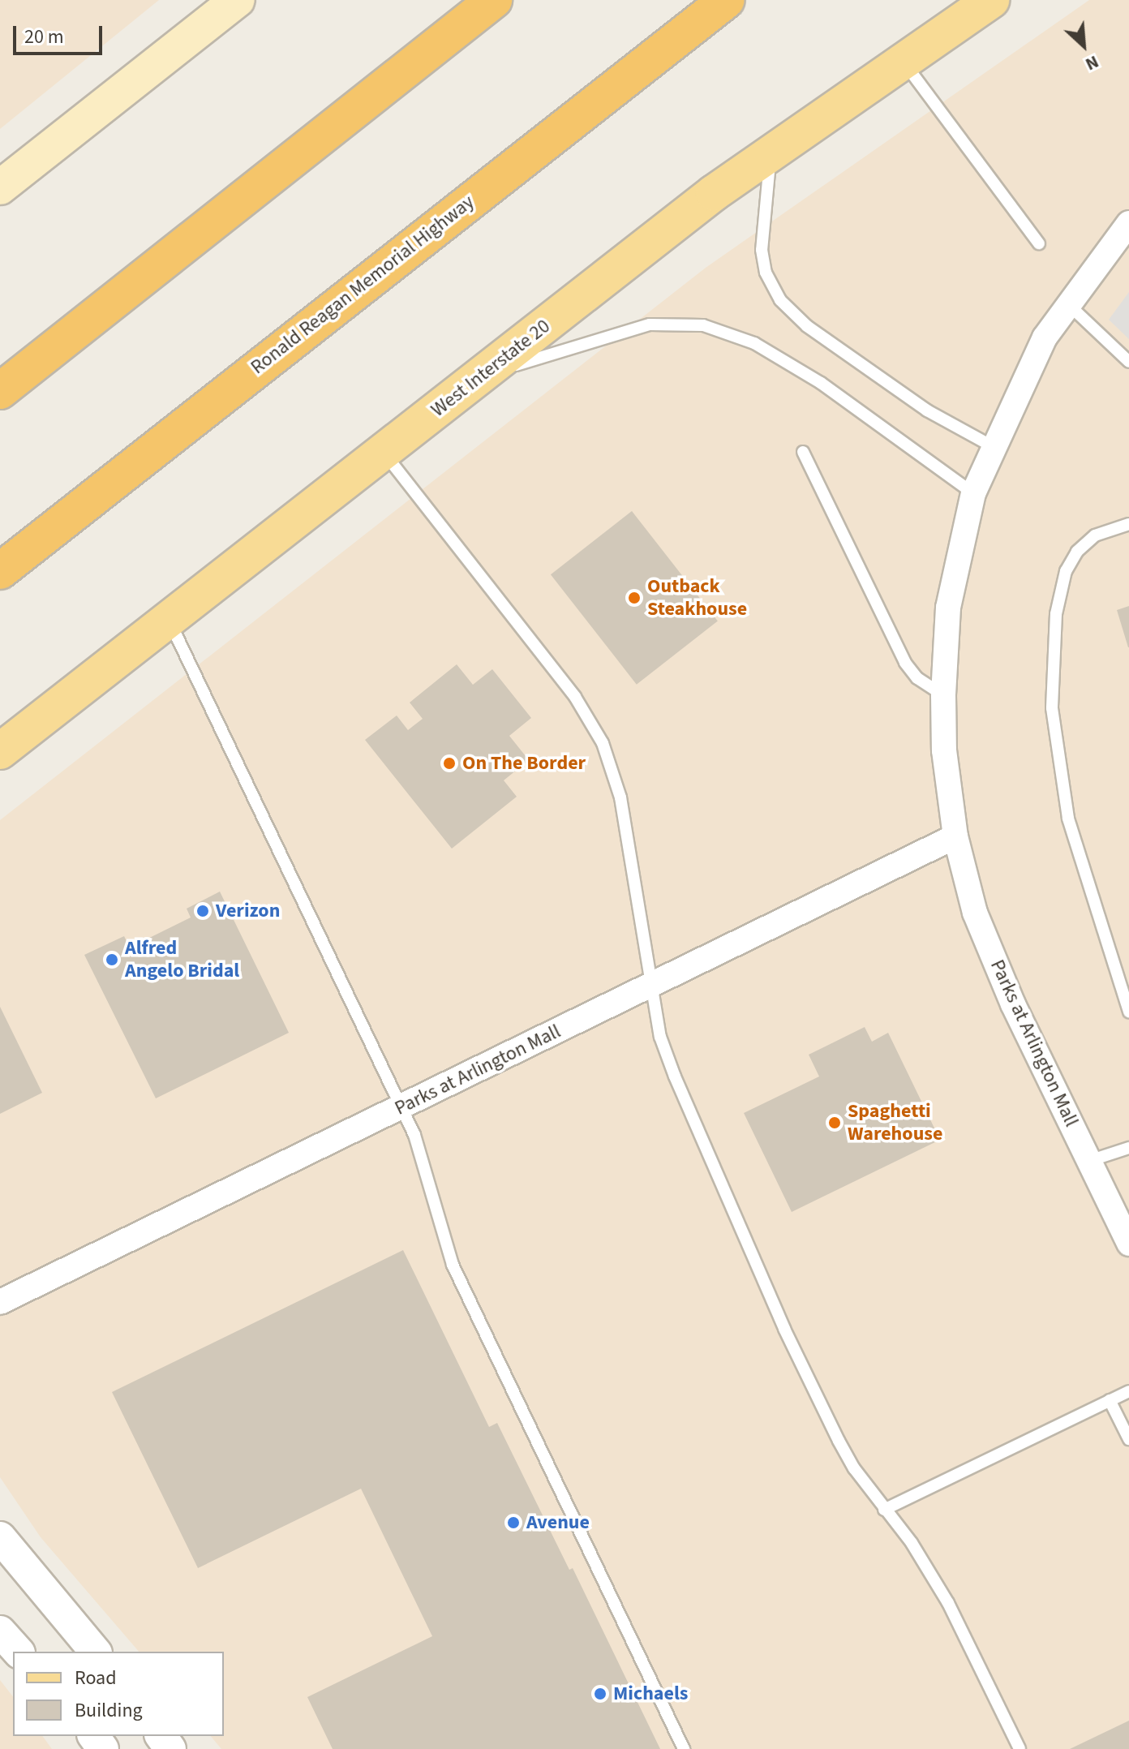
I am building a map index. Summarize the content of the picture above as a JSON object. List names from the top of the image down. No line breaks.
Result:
{"streets":{"highway":["Ronald Reagan Memorial Highway"],"main road":["West Interstate 20"],"street":["Parks at Arlington Mall"]},"places":["Outback Steakhouse","On The Border","Verizon","Alfred Angelo Bridal","Spaghetti Warehouse","Avenue","Michaels"],"legend":["Road","Building"],"scale_bar":"20 m","north":"bottom right"}
